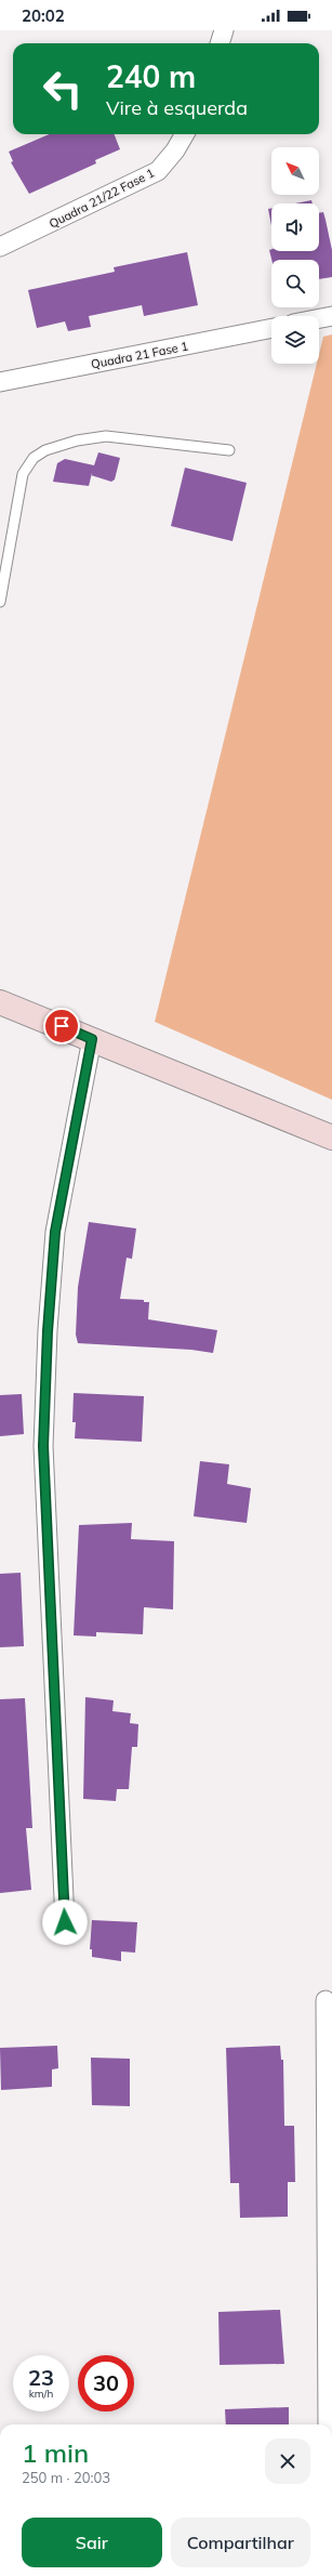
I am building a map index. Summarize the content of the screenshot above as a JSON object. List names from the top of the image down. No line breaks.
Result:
{"streets":{"street":["Quadra 21/22 Fase 1","Quadra 21 Fase 1"]},"north":"top left","page":{"status":"20:02","turn":["240 m","Vire à esquerda"],"speed":"23 km/h","limit":"30","heading":["1 min","250 m · 20:03"],"buttons":["Sair","Compartilhar"]}}
